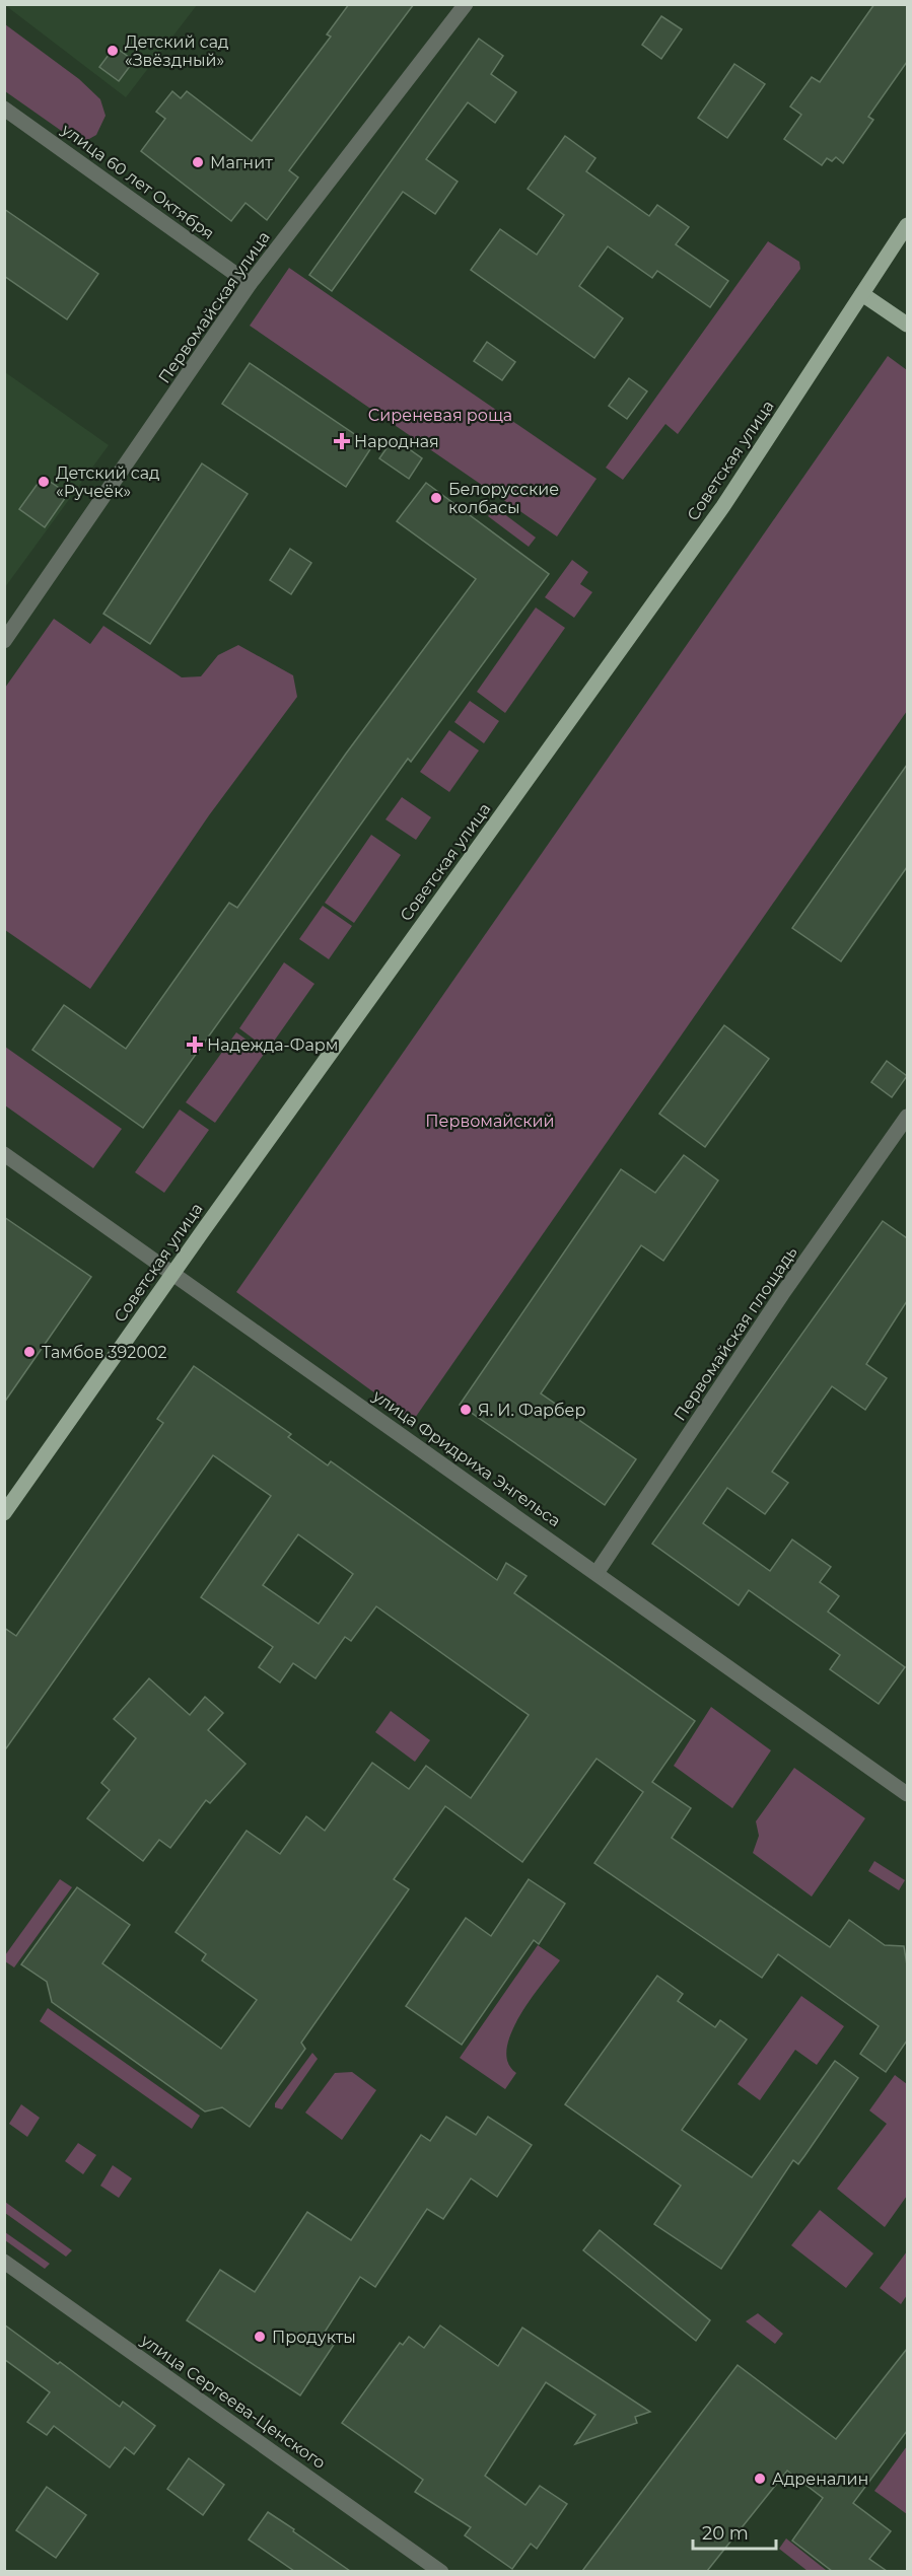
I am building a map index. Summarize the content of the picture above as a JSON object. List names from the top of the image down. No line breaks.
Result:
{"streets":{"main road":["Советская улица"],"street":["улица 60 лет Октября","Первомайская улица","Первомайская площадь","улица Фридриха Энгельса","улица Сергеева-Ценского"]},"crossings":[["улица 60 лет Октября","Первомайская улица"],["Советская улица","улица Фридриха Энгельса"],["Первомайская площадь","улица Фридриха Энгельса"]],"parks":["Сиреневая роща","Первомайский"],"places":{"other":["Детский сад «Звёздный»","Магнит","Детский сад «Ручеёк»","Белорусские колбасы","Тамбов 392002","Я. И. Фарбер","Продукты","Адреналин"],"health":["Народная","Надежда-Фарм"]},"scale_bar":"20 m"}
